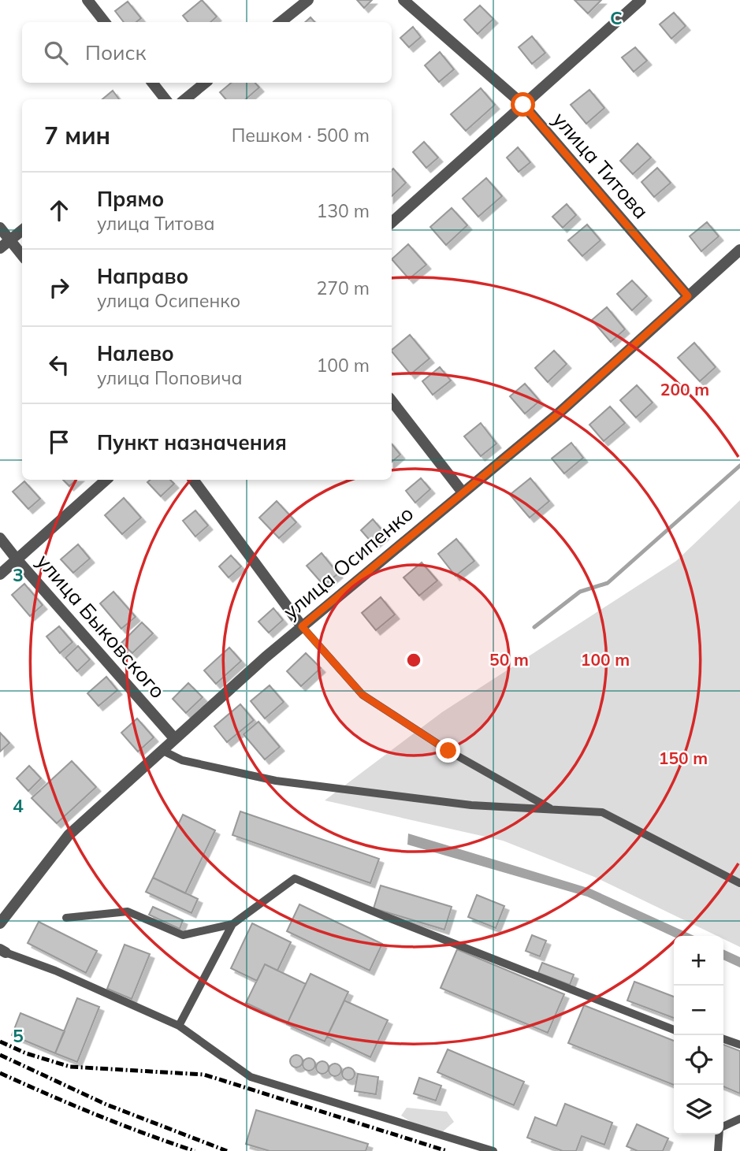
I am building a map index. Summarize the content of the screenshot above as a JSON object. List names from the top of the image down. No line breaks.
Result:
{"streets":{"street":["улица Титова","улица Осипенко","улица Быковского"]},"crossings":[["улица Титова","улица Осипенко"],["улица Осипенко","улица Быковского"]],"page":{"search":"Поиск","heading":["7 мин","Пешком · 500 m"],"list":[["Прямо","улица Титова","130 m"],["Направо","улица Осипенко","270 m"],["Налево","улица Поповича","100 m"],"Пункт назначения"],"map_buttons":["+","−"]},"grid":{"columns":["C"],"rows":["3","4","5"]},"rings":["200 m","50 m","100 m","150 m"]}
